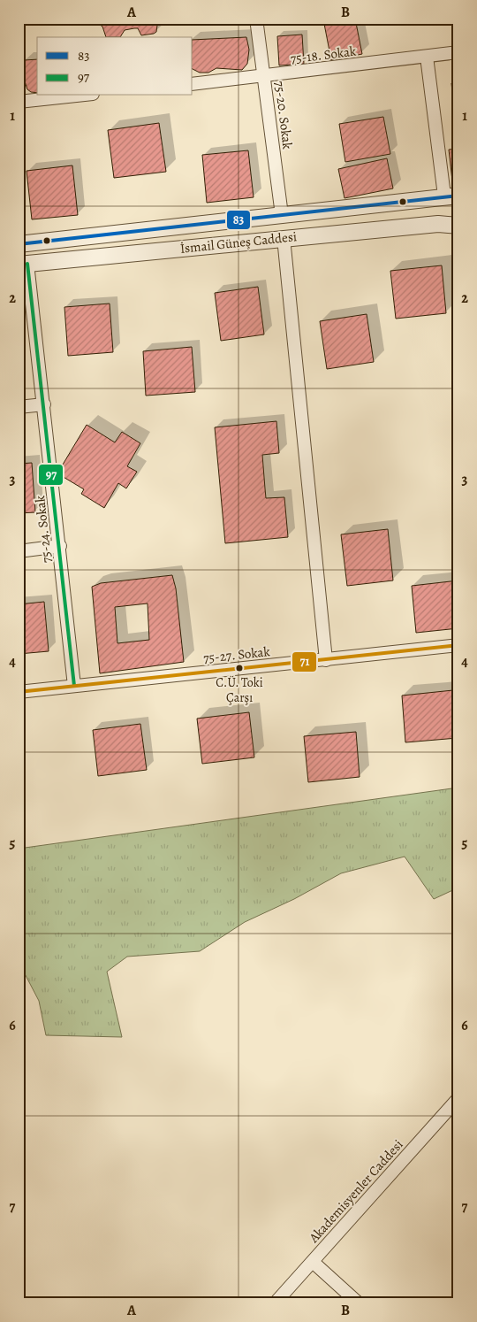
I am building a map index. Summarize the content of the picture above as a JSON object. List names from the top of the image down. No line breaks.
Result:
{"streets":{"street":["75-18. Sokak","75-20. Sokak","İsmail Güneş Caddesi","75-24. Sokak","75-27. Sokak","Akademisyenler Caddesi"]},"crossings":[["75-18. Sokak","75-20. Sokak"],["75-20. Sokak","İsmail Güneş Caddesi"],["İsmail Güneş Caddesi","75-24. Sokak"],["75-24. Sokak","75-27. Sokak"]],"places":["C.Ü. Toki Çarşı"],"lines":["transit line 83","transit line 97","transit line 71"],"legend":["83","97"],"grid":{"columns":["A","B"],"rows":["1","2","3","4","5","6","7"]}}
